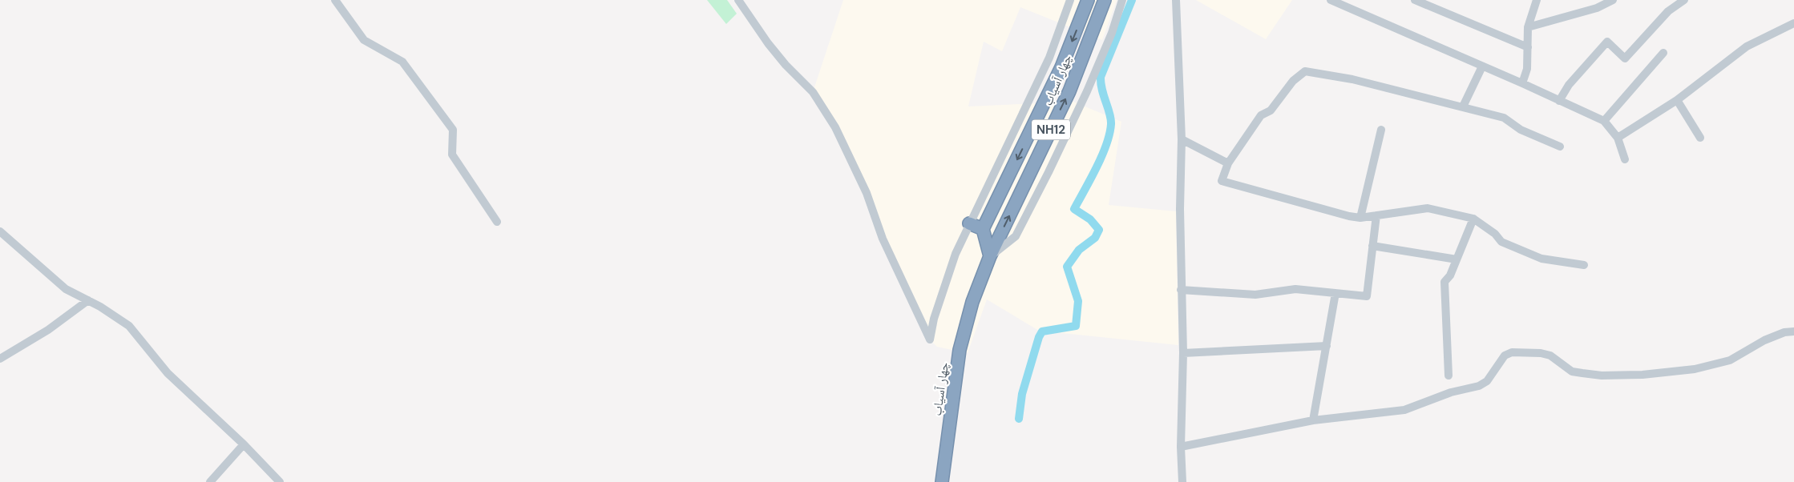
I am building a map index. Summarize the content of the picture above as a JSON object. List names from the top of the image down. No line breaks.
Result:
{"streets":{"highway":["چهار آسیاب","NH12"]}}
